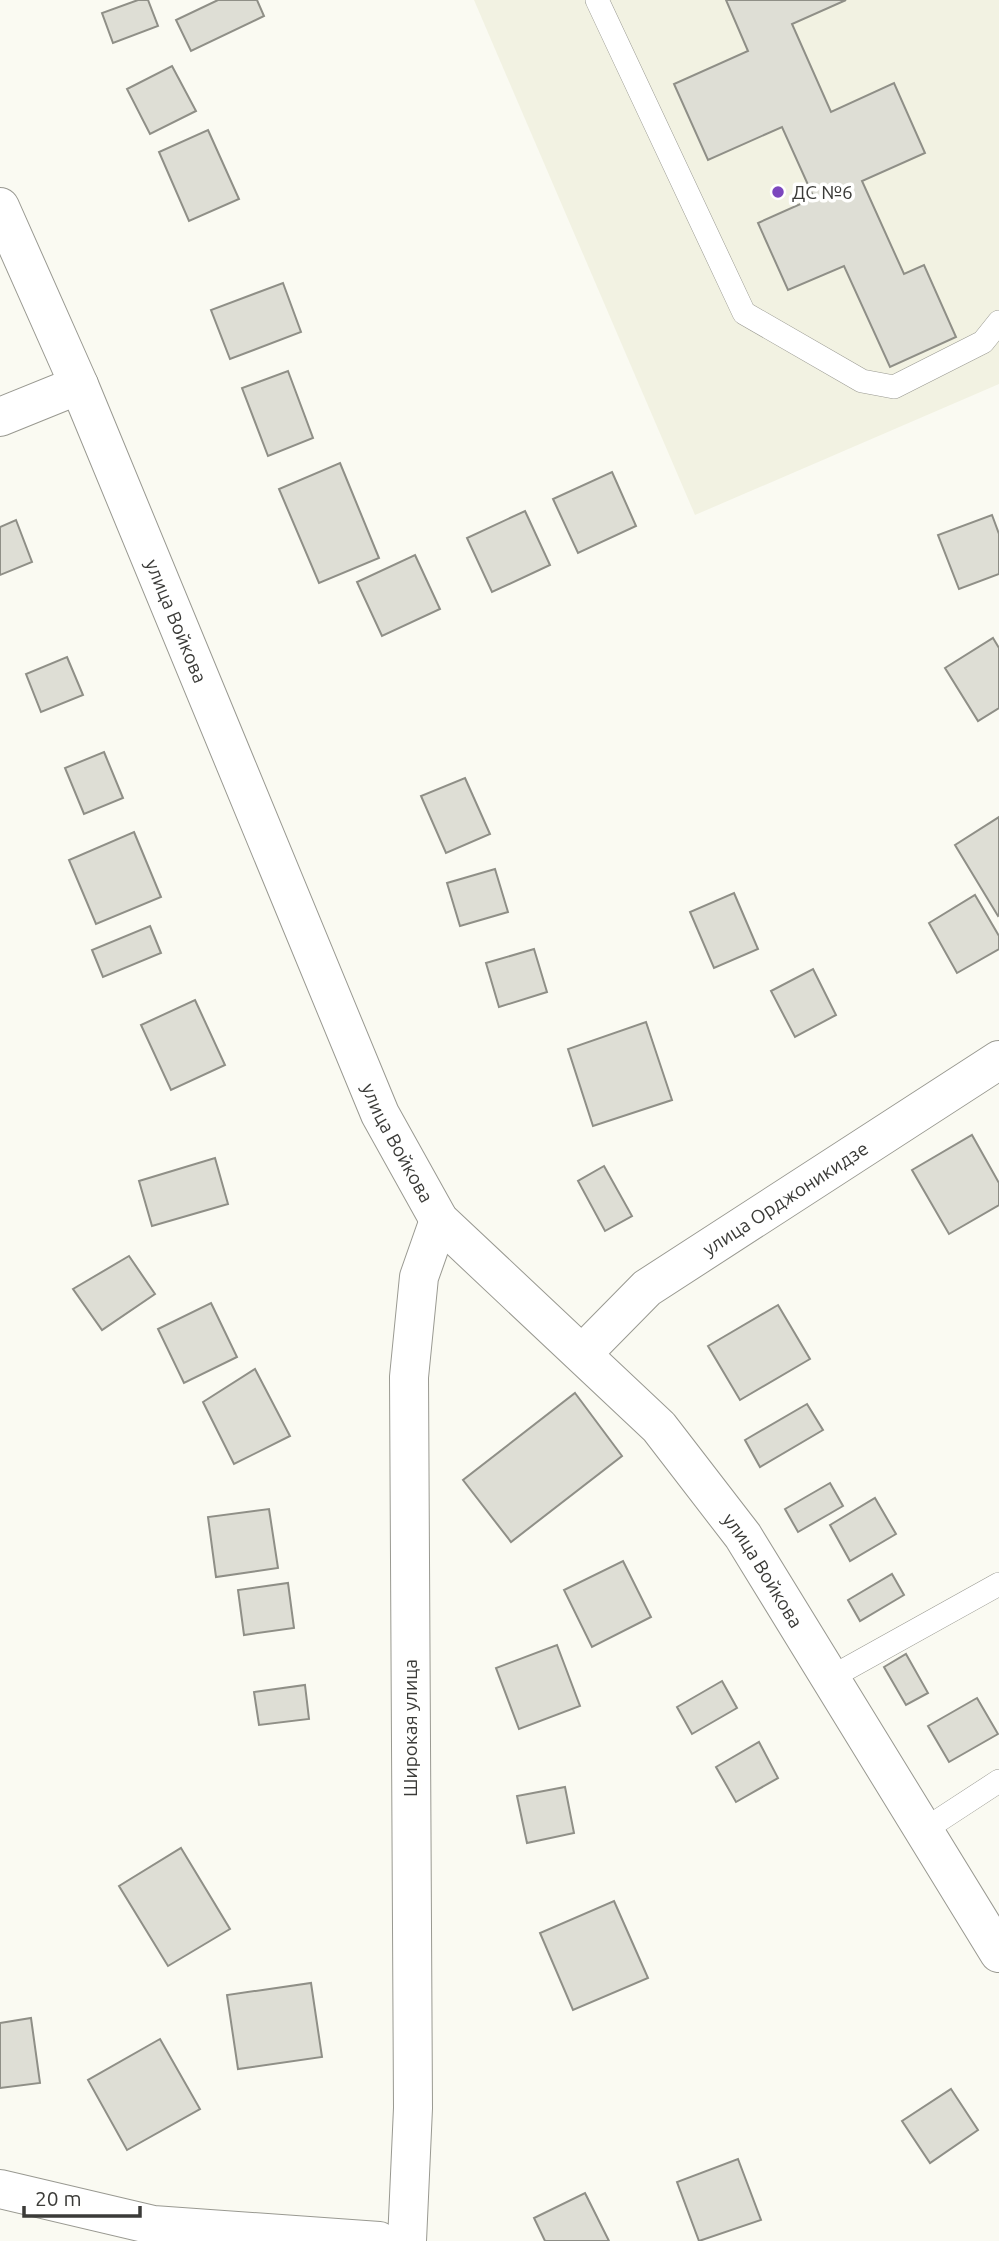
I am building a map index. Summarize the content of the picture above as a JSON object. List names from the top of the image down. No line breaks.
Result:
{"streets":{"street":["улица Войкова","улица Орджоникидзе","Широкая улица"]},"crossings":[["улица Войкова","улица Орджоникидзе"],["улица Войкова","Широкая улица"]],"places":["ДС №6"],"scale_bar":"20 m"}
